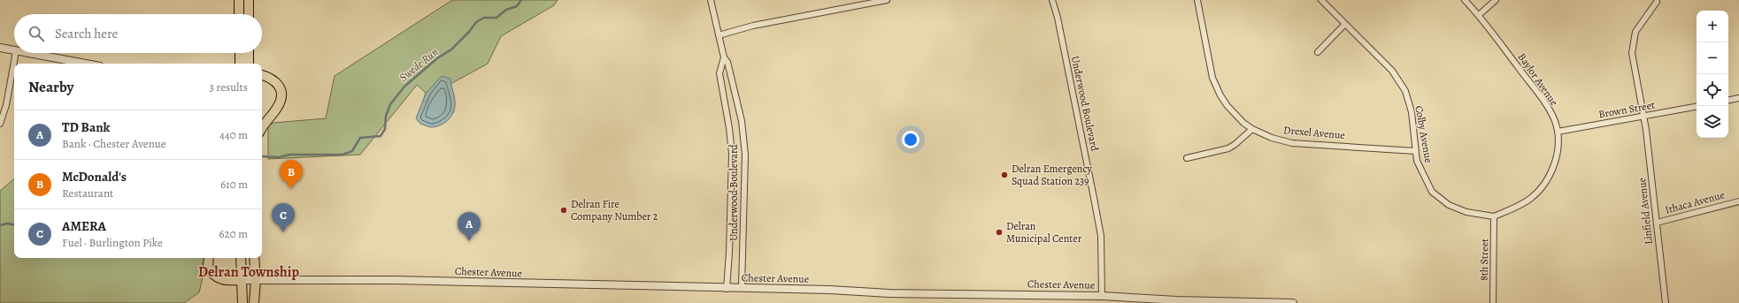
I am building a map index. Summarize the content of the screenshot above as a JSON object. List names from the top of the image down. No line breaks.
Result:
{"streets":{"street":["Baylor Avenue","Underwood Boulevard","Brown Street","Drexel Avenue","Colby Avenue","Ithaca Avenue","Linfield Avenue","8th Street","Chester Avenue"]},"crossings":[["Baylor Avenue","Brown Street"],["Baylor Avenue","Colby Avenue"],["Baylor Avenue","8th Street"],["Underwood Boulevard","Chester Avenue"],["Brown Street","Linfield Avenue"],["Drexel Avenue","Colby Avenue"],["Colby Avenue","8th Street"],["Ithaca Avenue","Linfield Avenue"]],"districts":["Delran Township"],"water":["Swede Run"],"places":["Delran Emergency Squad Station 239","Delran Fire Company Number 2","Delran Municipal Center"],"page":{"map_buttons":["+","−"],"search":"Search here","heading":["Nearby","3 results"],"list":[{"mark":"A","name":"TD Bank","note":"Bank · Chester Avenue","value":"440 m"},{"mark":"B","name":"McDonald's","note":"Restaurant","value":"610 m"},{"mark":"C","name":"AMERA","note":"Fuel · Burlington Pike","value":"620 m"}],"pins":["B","C","A"]}}
